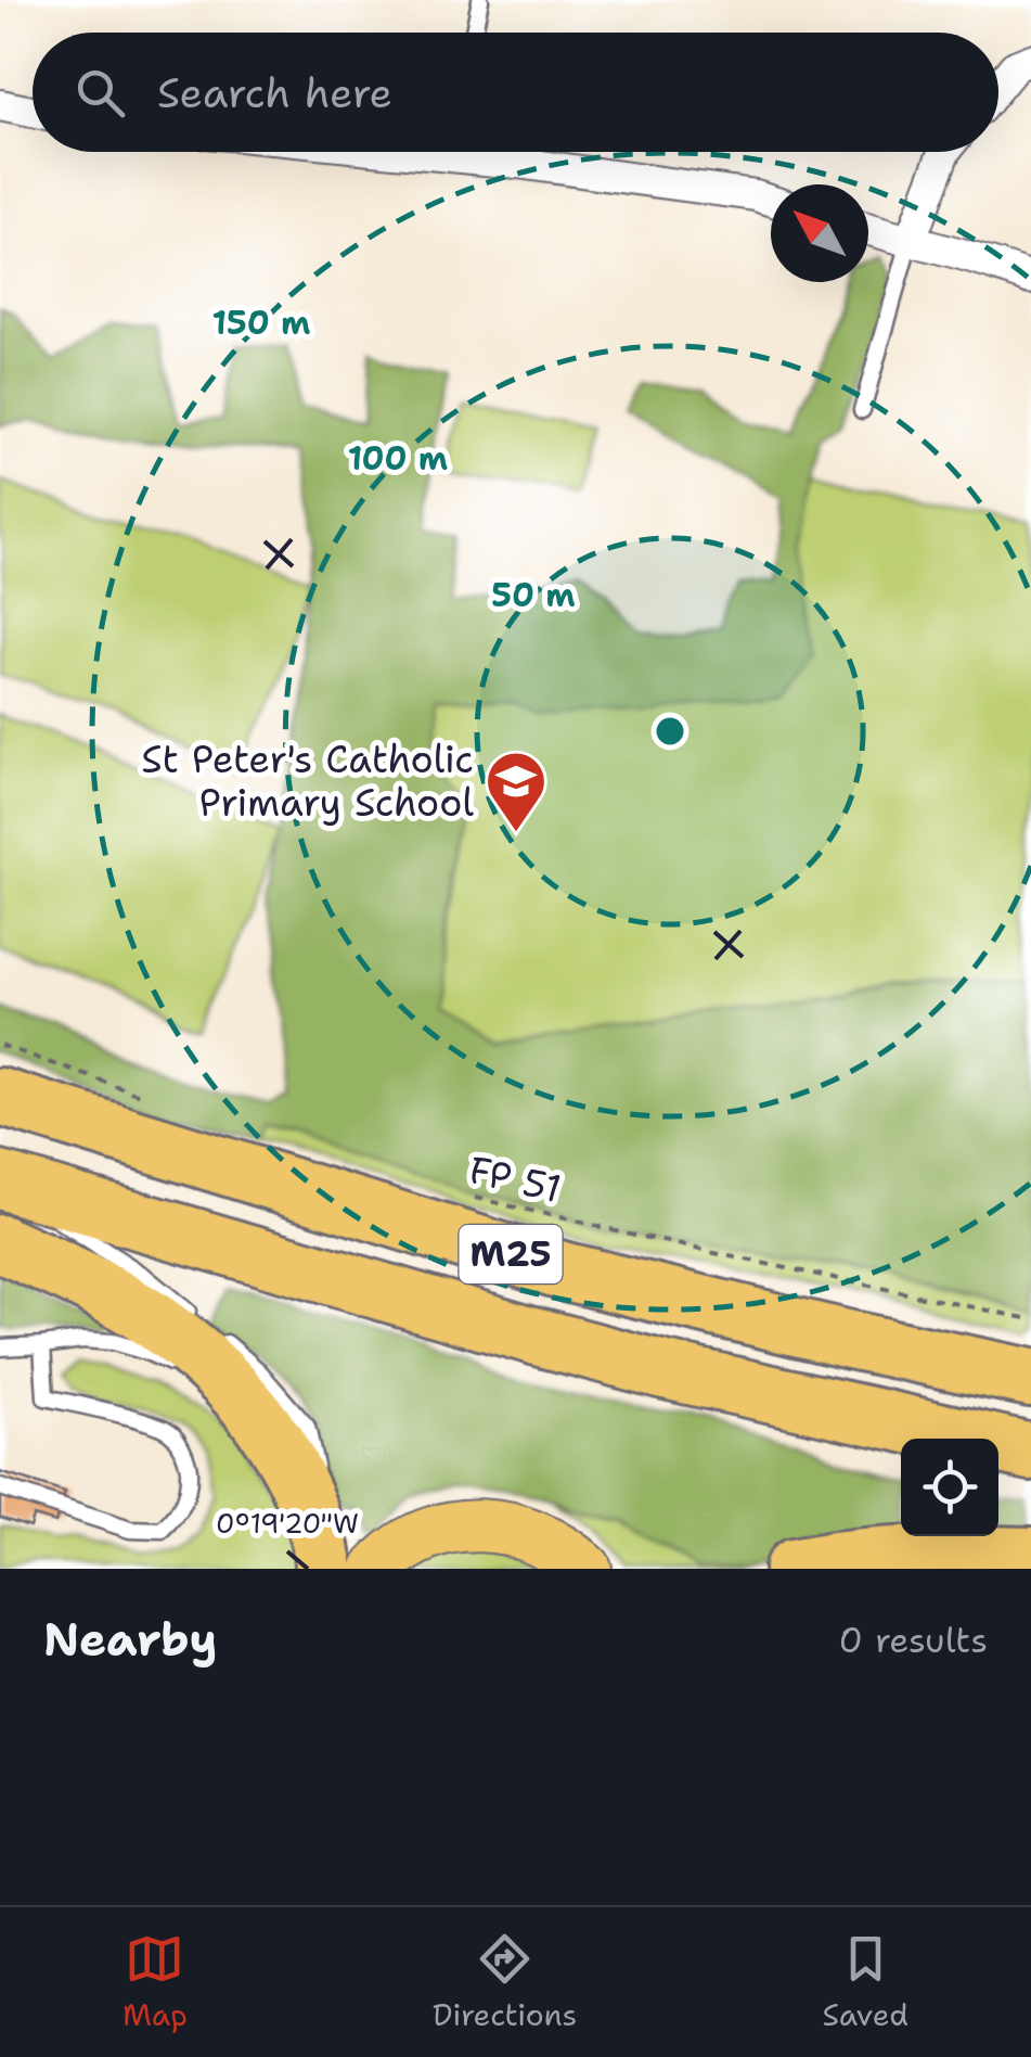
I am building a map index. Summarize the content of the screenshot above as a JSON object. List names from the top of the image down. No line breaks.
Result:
{"streets":{"highway":["M25"],"path":["FP 51"]},"places":{"school or university":["St Peter's Catholic Primary School"]},"north":"top left","page":{"search":"Search here","heading":["Nearby","0 results"],"nav":["Map","Directions","Saved"]},"coordinates":["0°19'20\"W"],"rings":["150 m","100 m","50 m"]}
